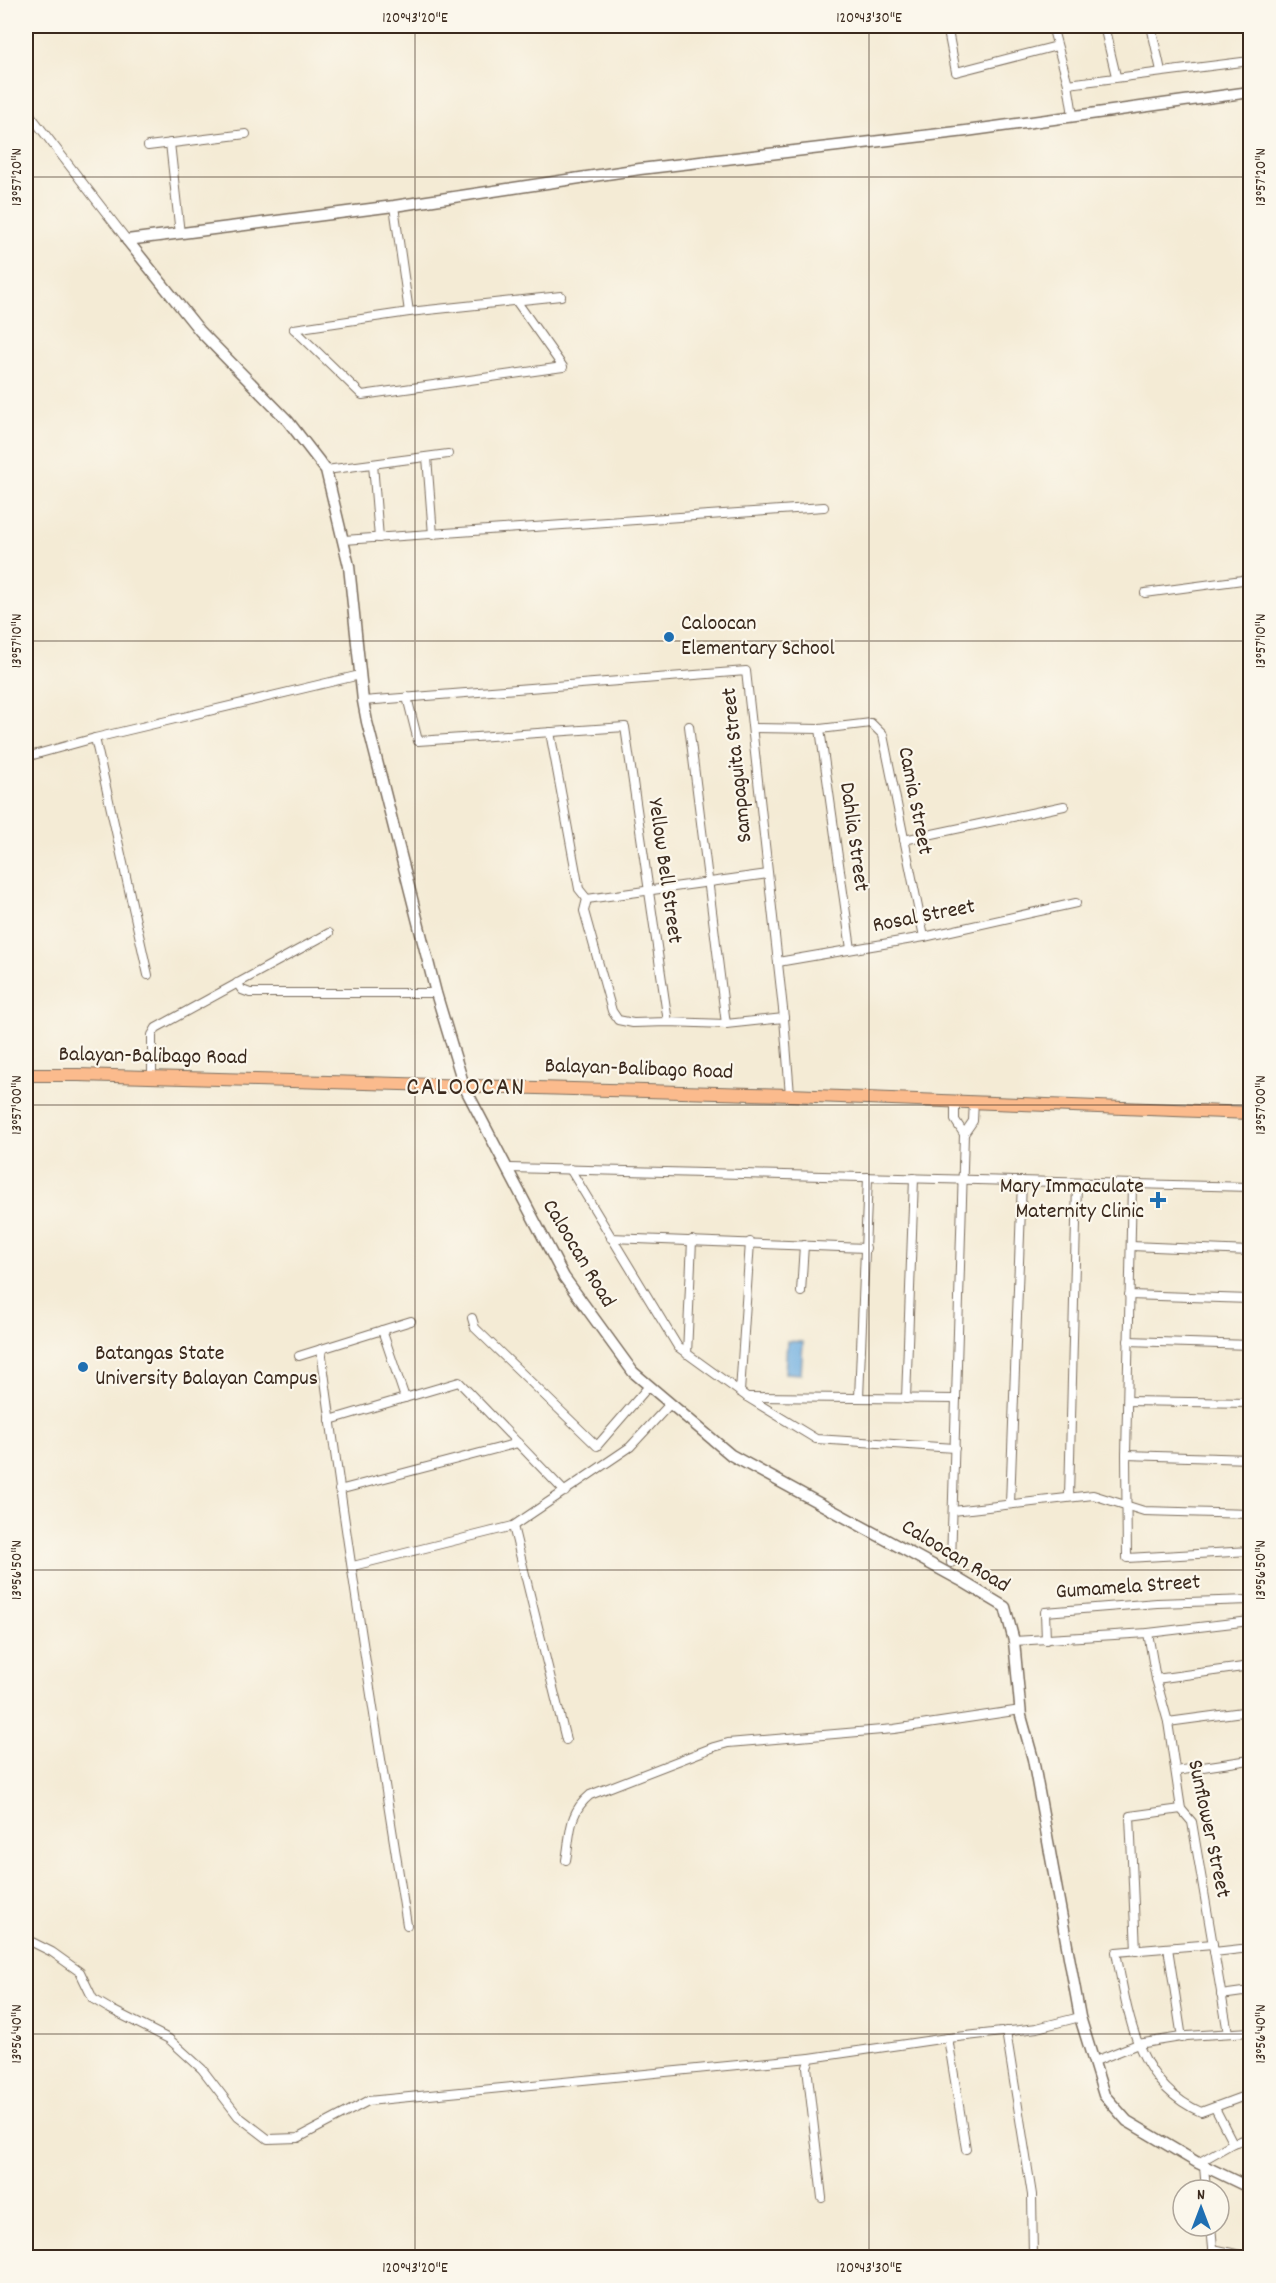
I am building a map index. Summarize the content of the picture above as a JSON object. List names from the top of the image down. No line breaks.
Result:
{"streets":{"main road":["Balayan-Balibago Road"],"street":["Sampaguita Street","Camia Street","Dahlia Street","Yellow Bell Street","Rosal Street","Caloocan Road","Gumamela Street","Sunflower Street"]},"crossings":[["Sampaguita Street","Camia Street"],["Sampaguita Street","Rosal Street"],["Sampaguita Street","Balayan-Balibago Road"],["Sampaguita Street","Caloocan Road"],["Camia Street","Dahlia Street"],["Camia Street","Rosal Street"],["Dahlia Street","Rosal Street"],["Balayan-Balibago Road","Caloocan Road"]],"districts":["CALOOCAN"],"places":{"other":["Caloocan Elementary School","Batangas State University Balayan Campus"],"health":["Mary Immaculate Maternity Clinic"]},"north":"top","coordinates":["120°43'20\"E","120°43'30\"E","13°57'20\"N","13°57'10\"N","13°57'00\"N","13°56'50\"N","13°56'40\"N"]}
